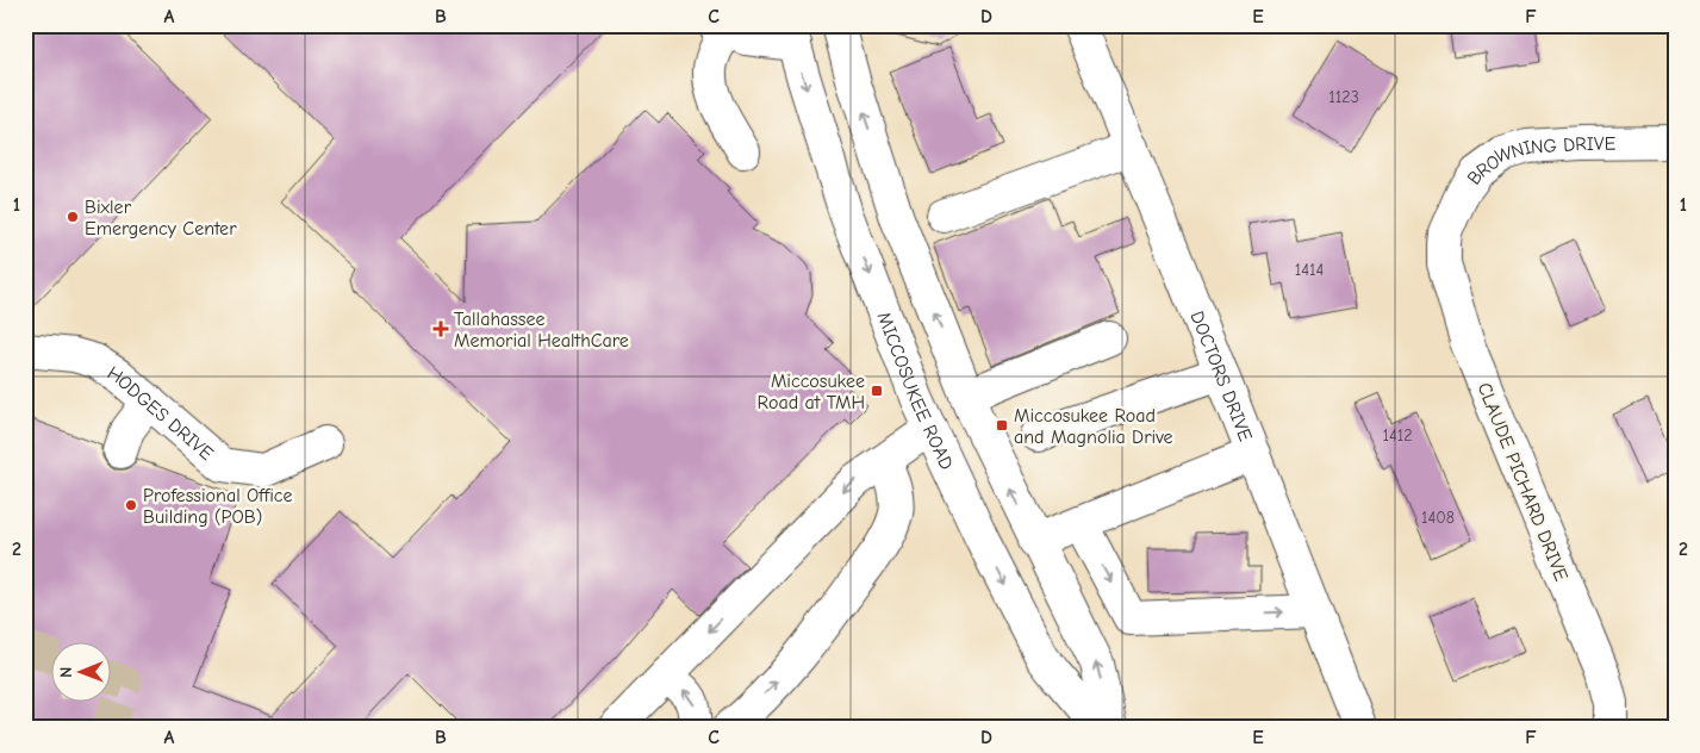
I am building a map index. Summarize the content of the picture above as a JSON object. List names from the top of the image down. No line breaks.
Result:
{"streets":{"street":["BROWNING DRIVE","DOCTORS DRIVE","MICCOSUKEE ROAD","HODGES DRIVE","CLAUDE PICHARD DRIVE"]},"crossings":[["BROWNING DRIVE","CLAUDE PICHARD DRIVE"]],"places":{"other":["Bixler Emergency Center","Professional Office Building (POB)"],"health":["Tallahassee Memorial HealthCare"],"transit":["Miccosukee Road at TMH","Miccosukee Road and Magnolia Drive"]},"house_numbers":["1123","1414","1412","1408"],"north":"left","grid":{"columns":["A","B","C","D","E","F"],"rows":["1","2"]}}
